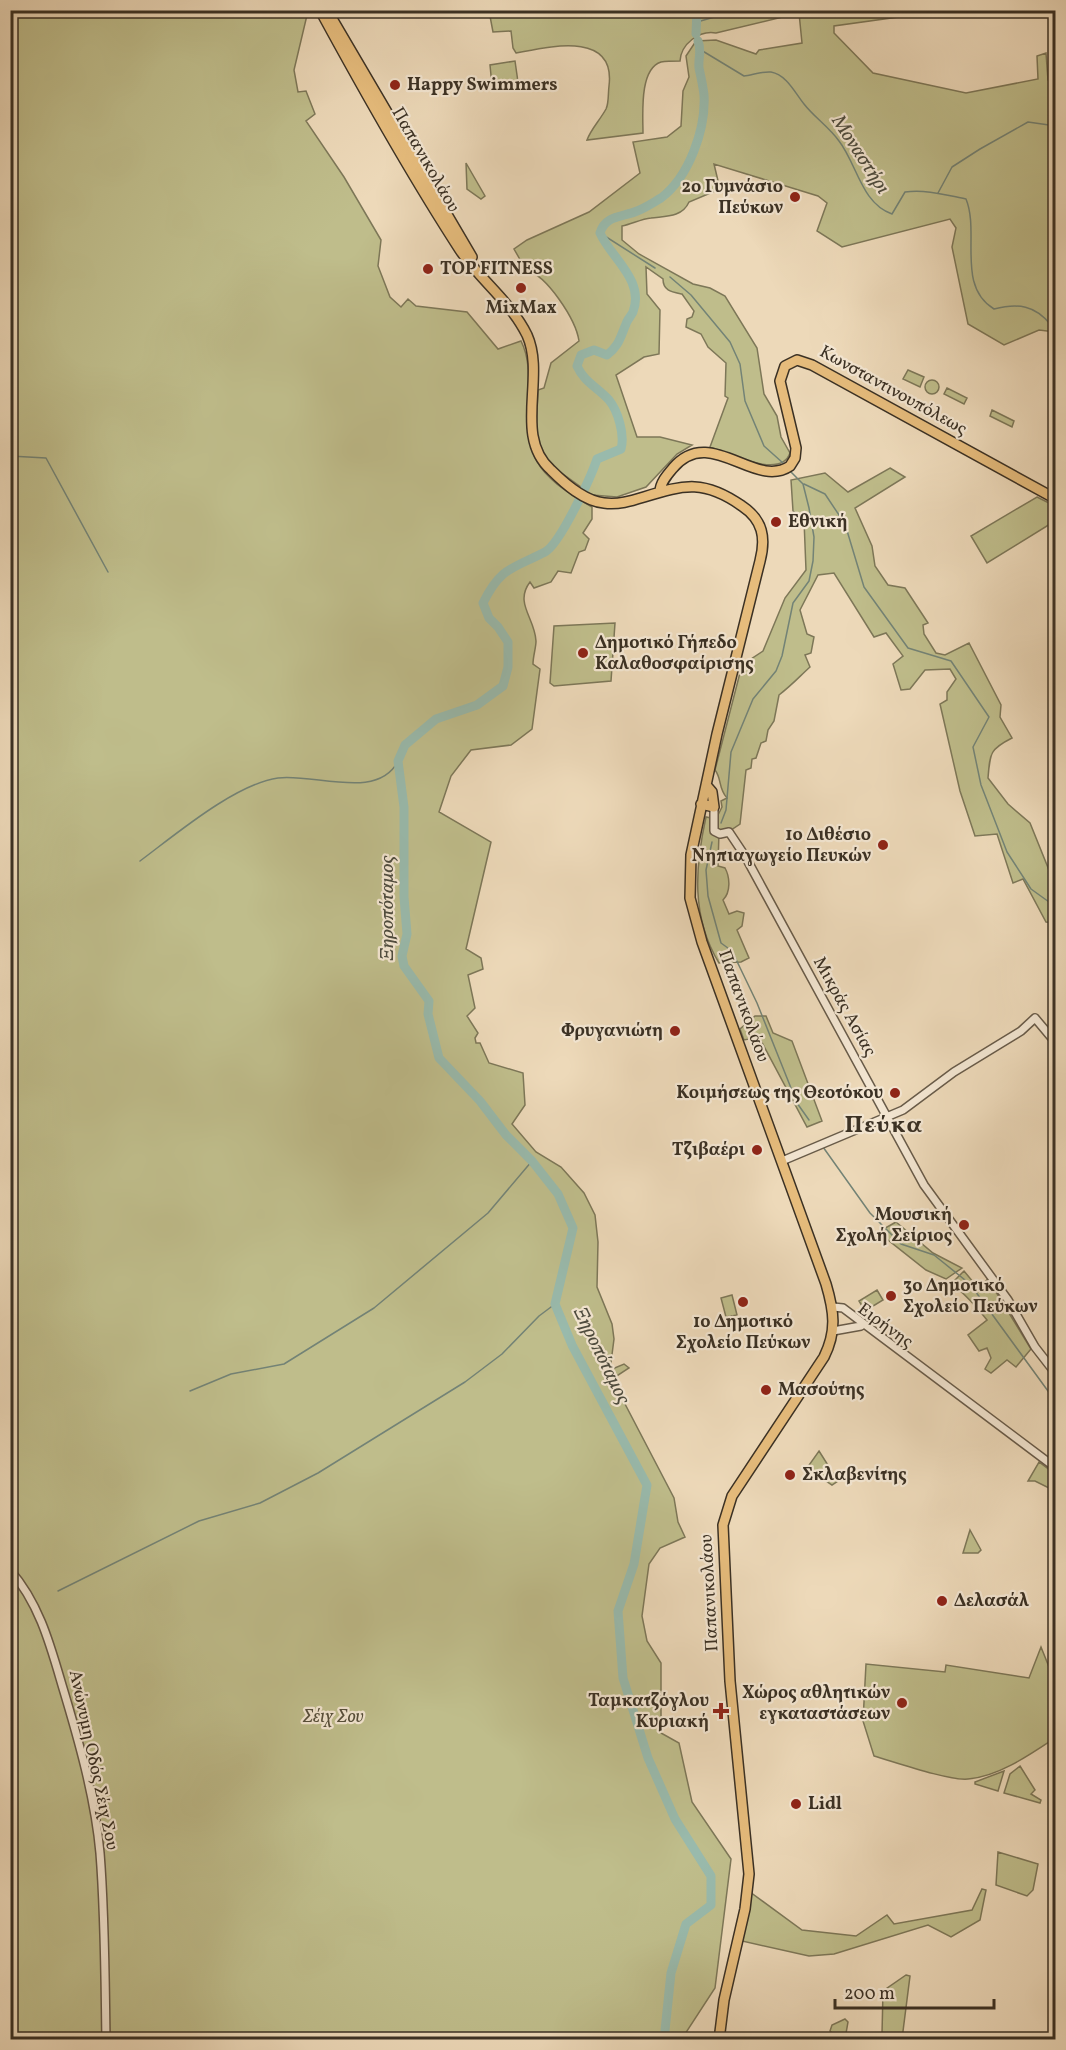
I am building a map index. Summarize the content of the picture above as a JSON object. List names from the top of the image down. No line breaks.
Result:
{"streets":{"main road":["Παπανικολάου","Κωνσταντινουπόλεως"],"street":["Μικράς Ασίας","Ειρήνης","Ανώνυμη Οδός Σέιχ Σου"]},"crossings":[["Παπανικολάου","Κωνσταντινουπόλεως"],["Παπανικολάου","Μικράς Ασίας"],["Παπανικολάου","Ειρήνης"]],"districts":["Πεύκα"],"water":["Μοναστήρι","Ξηροπόταμος"],"parks":["Σέιχ Σου"],"places":{"other":["Happy Swimmers","2ο Γυμνάσιο Πεύκων","TOP FITNESS","MixMax","Εθνική","Δημοτικό Γήπεδο Καλαθοσφαίρισης","1ο Διθέσιο Νηπιαγωγείο Πευκών","Φρυγανιώτη","Κοιμήσεως της Θεοτόκου","Τζιβαέρι","Μουσική Σχολή Σείριος","3ο Δημοτικό Σχολείο Πεύκων","1ο Δημοτικό Σχολείο Πεύκων","Μασούτης","Σκλαβενίτης","Δελασάλ","Χώρος αθλητικών εγκαταστάσεων","Lidl"],"health":["Ταμκατζόγλου Κυριακή"]},"scale_bar":"200 m"}
